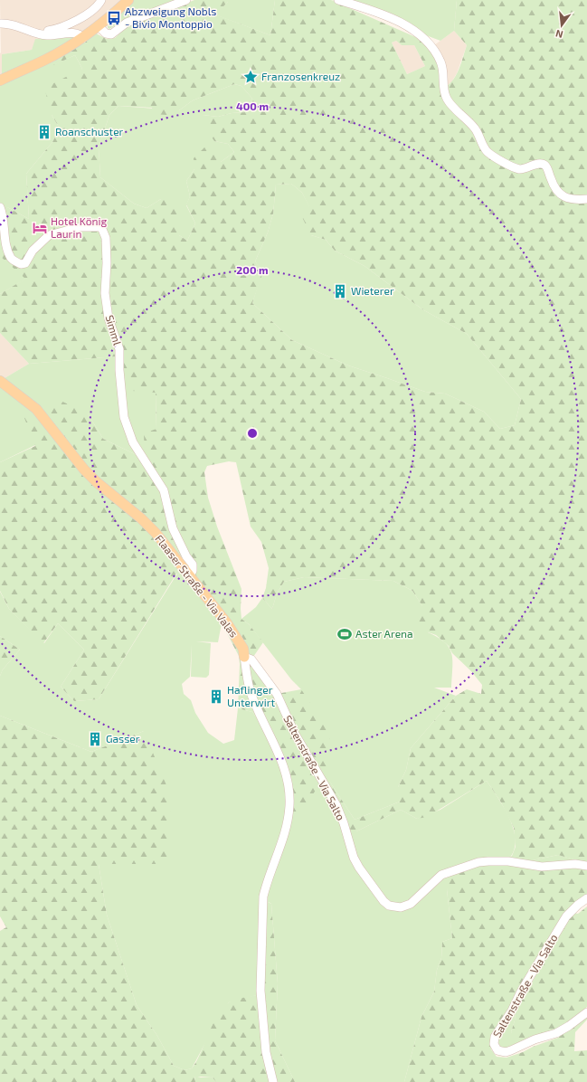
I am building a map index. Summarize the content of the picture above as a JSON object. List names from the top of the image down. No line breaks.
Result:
{"streets":{"main road":["Flaaser Straße - Via Valas"],"street":["Simml","Saltenstraße - Via Salto"]},"crossings":[["Simml","Flaaser Straße - Via Valas"],["Flaaser Straße - Via Valas","Saltenstraße - Via Salto"]],"places":{"bus stop":["Abzweigung Nobls - Bivio Montoppio"],"place":["Franzosenkreuz"],"building":["Roanschuster","Wieterer","Haflinger Unterwirt","Gasser"],"hotel":["Hotel König Laurin"],"sports":["Aster Arena"]},"north":"bottom","rings":["400 m","200 m"]}
